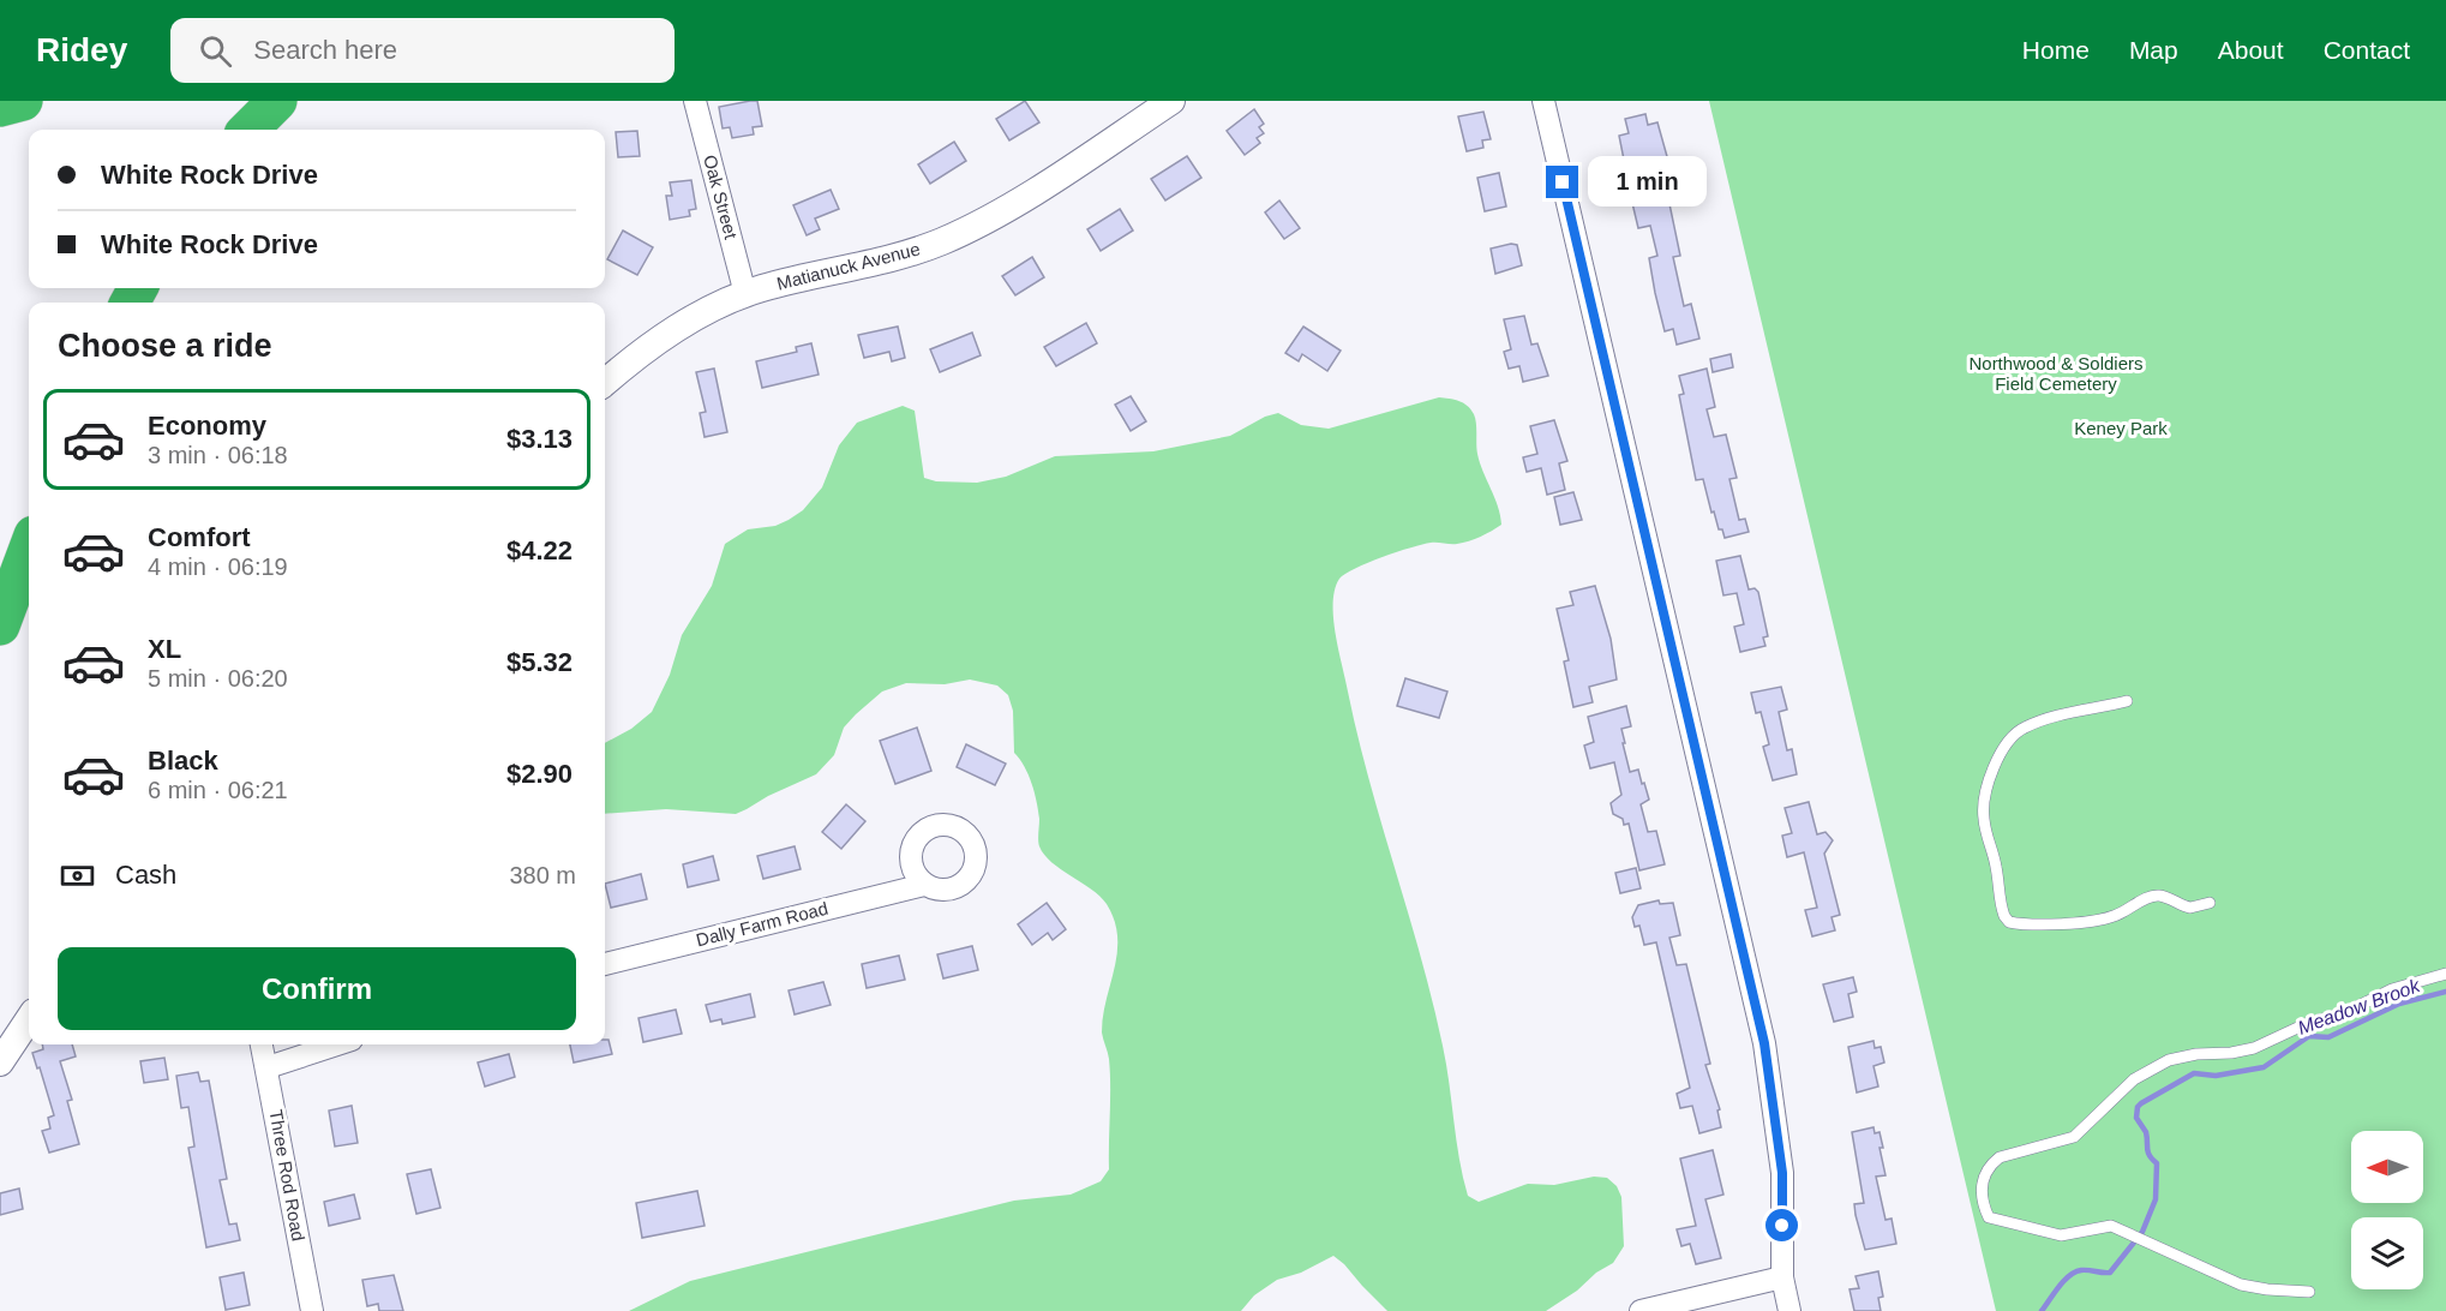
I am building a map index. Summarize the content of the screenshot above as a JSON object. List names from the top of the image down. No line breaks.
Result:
{"streets":{"street":["Oak Street","Matianuck Avenue","Dally Farm Road","Three Rod Road"]},"crossings":[["Oak Street","Matianuck Avenue"]],"water":["Meadow Brook"],"parks":["Northwood & Soldiers Field Cemetery","Keney Park"],"north":"left","page":{"header":"Ridey","search":"Search here","nav":["Home","Map","About","Contact"],"banner":["White Rock Drive","White Rock Drive"],"bubble":"1 min","heading":"Choose a ride","list":[{"name":"Economy","note":"3 min · 06:18","value":"$3.13"},{"name":"Comfort","note":"4 min · 06:19","value":"$4.22"},{"name":"XL","note":"5 min · 06:20","value":"$5.32"},{"name":"Black","note":"6 min · 06:21","value":"$2.90"}],"pay":["Cash","380 m"],"buttons":"Confirm"}}
